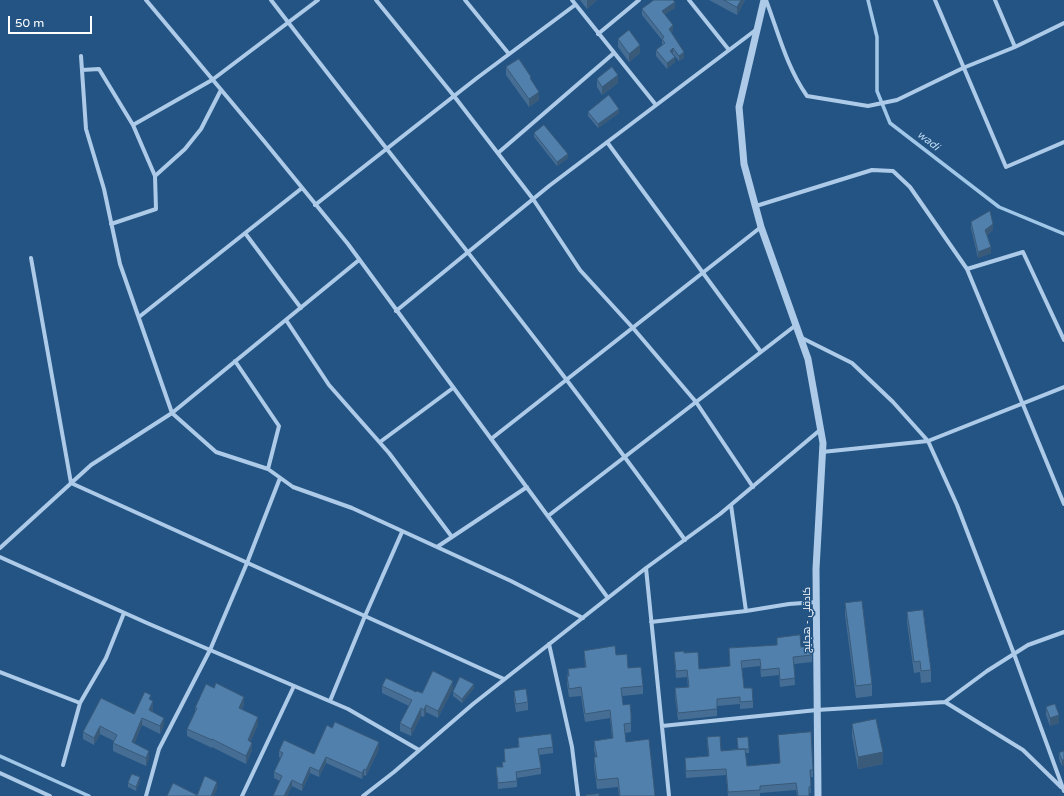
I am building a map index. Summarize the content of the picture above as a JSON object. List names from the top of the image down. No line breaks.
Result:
{"streets":{"street":["كادقلي - هجليج"]},"water":["wadi"],"scale_bar":"50 m"}
